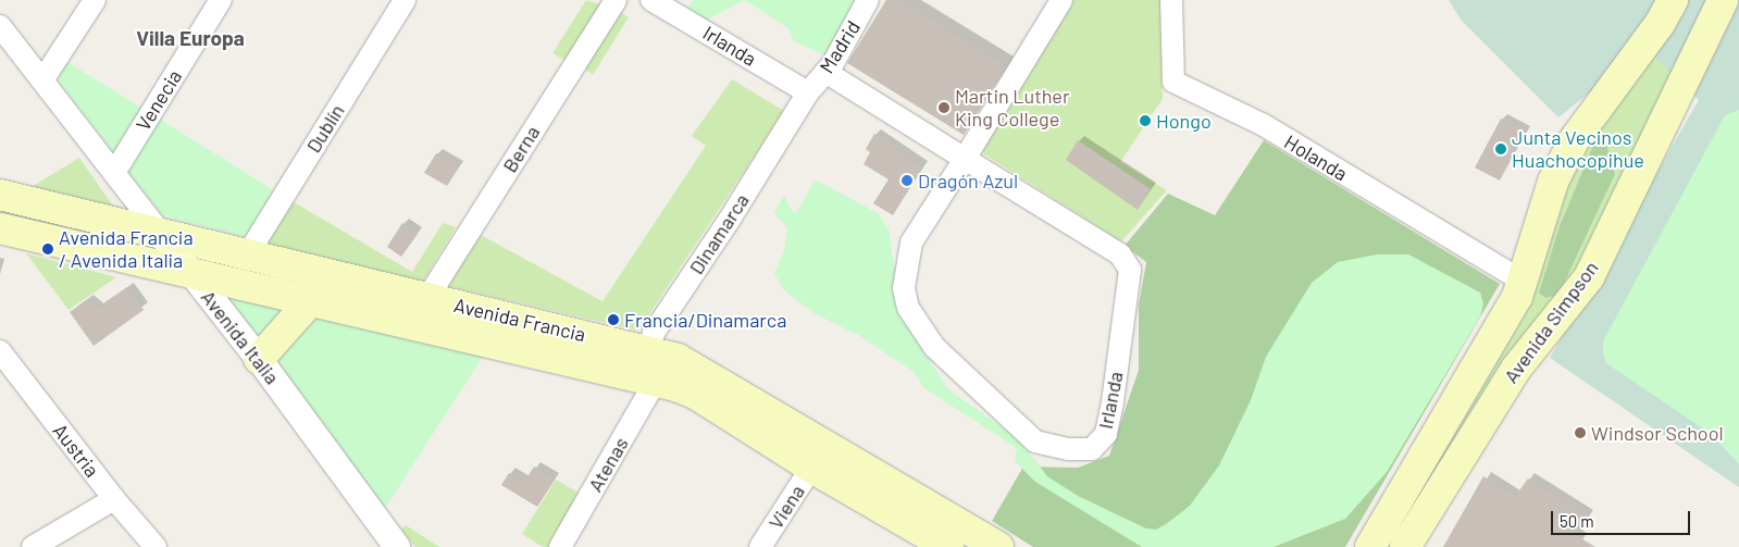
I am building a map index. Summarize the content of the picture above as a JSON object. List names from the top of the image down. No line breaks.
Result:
{"streets":{"main road":["Avenida Francia","Avenida Simpson"],"street":["Irlanda","Madrid","Venecia","Dublín","Berna","Holanda","Dinamarca","Avenida Italia","Austria","Atenas","Viena"]},"crossings":[["Irlanda","Madrid"],["Irlanda","Dinamarca"],["Madrid","Dinamarca"],["Venecia","Avenida Italia"],["Dublín","Avenida Francia"],["Berna","Avenida Francia"],["Holanda","Avenida Simpson"],["Dinamarca","Avenida Francia"],["Avenida Francia","Avenida Italia"],["Avenida Francia","Atenas"],["Avenida Francia","Viena"]],"districts":["Villa Europa"],"places":["Martin Luther King College","Hongo","Junta Vecinos Huachocopihue","Dragón Azul","Avenida Francia / Avenida Italia","Francia/Dinamarca","Windsor School"],"scale_bar":"50 m"}
